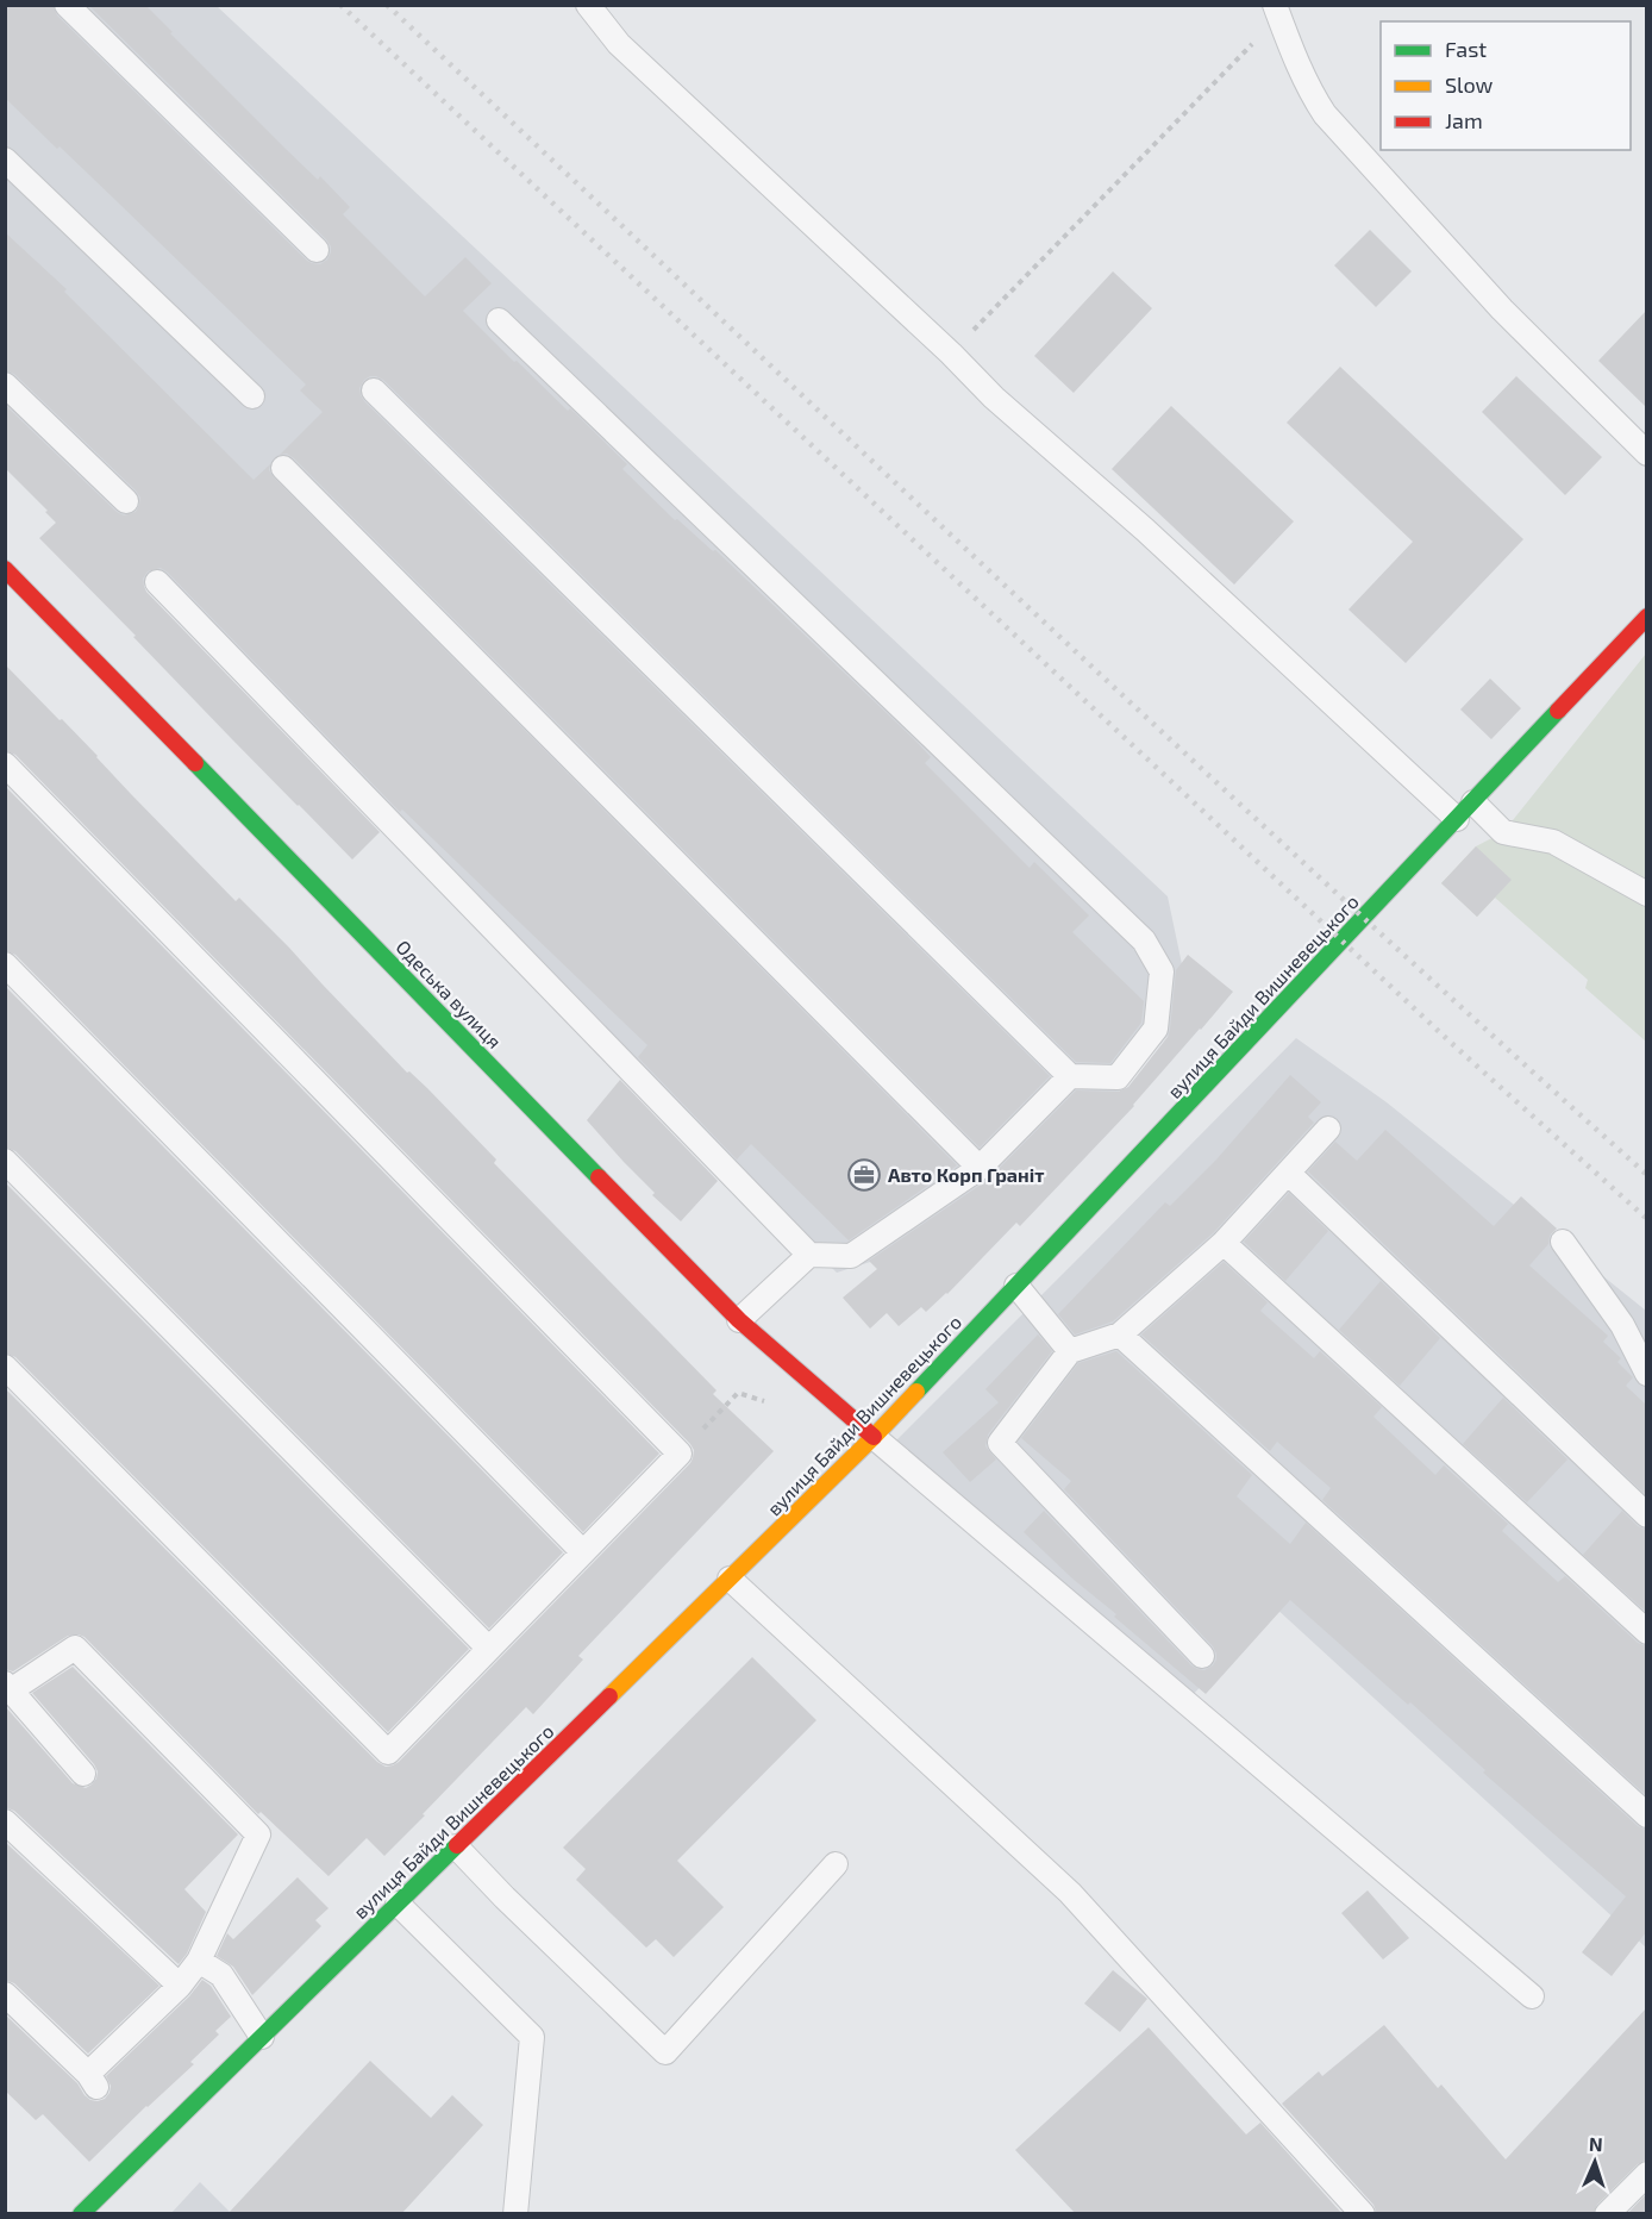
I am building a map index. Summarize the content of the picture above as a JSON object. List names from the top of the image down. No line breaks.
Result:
{"streets":{"street":["Одеська вулиця","вулиця Байди Вишневецького"]},"crossings":[["Одеська вулиця","вулиця Байди Вишневецького"]],"places":{"office":["Авто Корп Граніт"]},"legend":["Fast","Slow","Jam"],"north":"top"}
